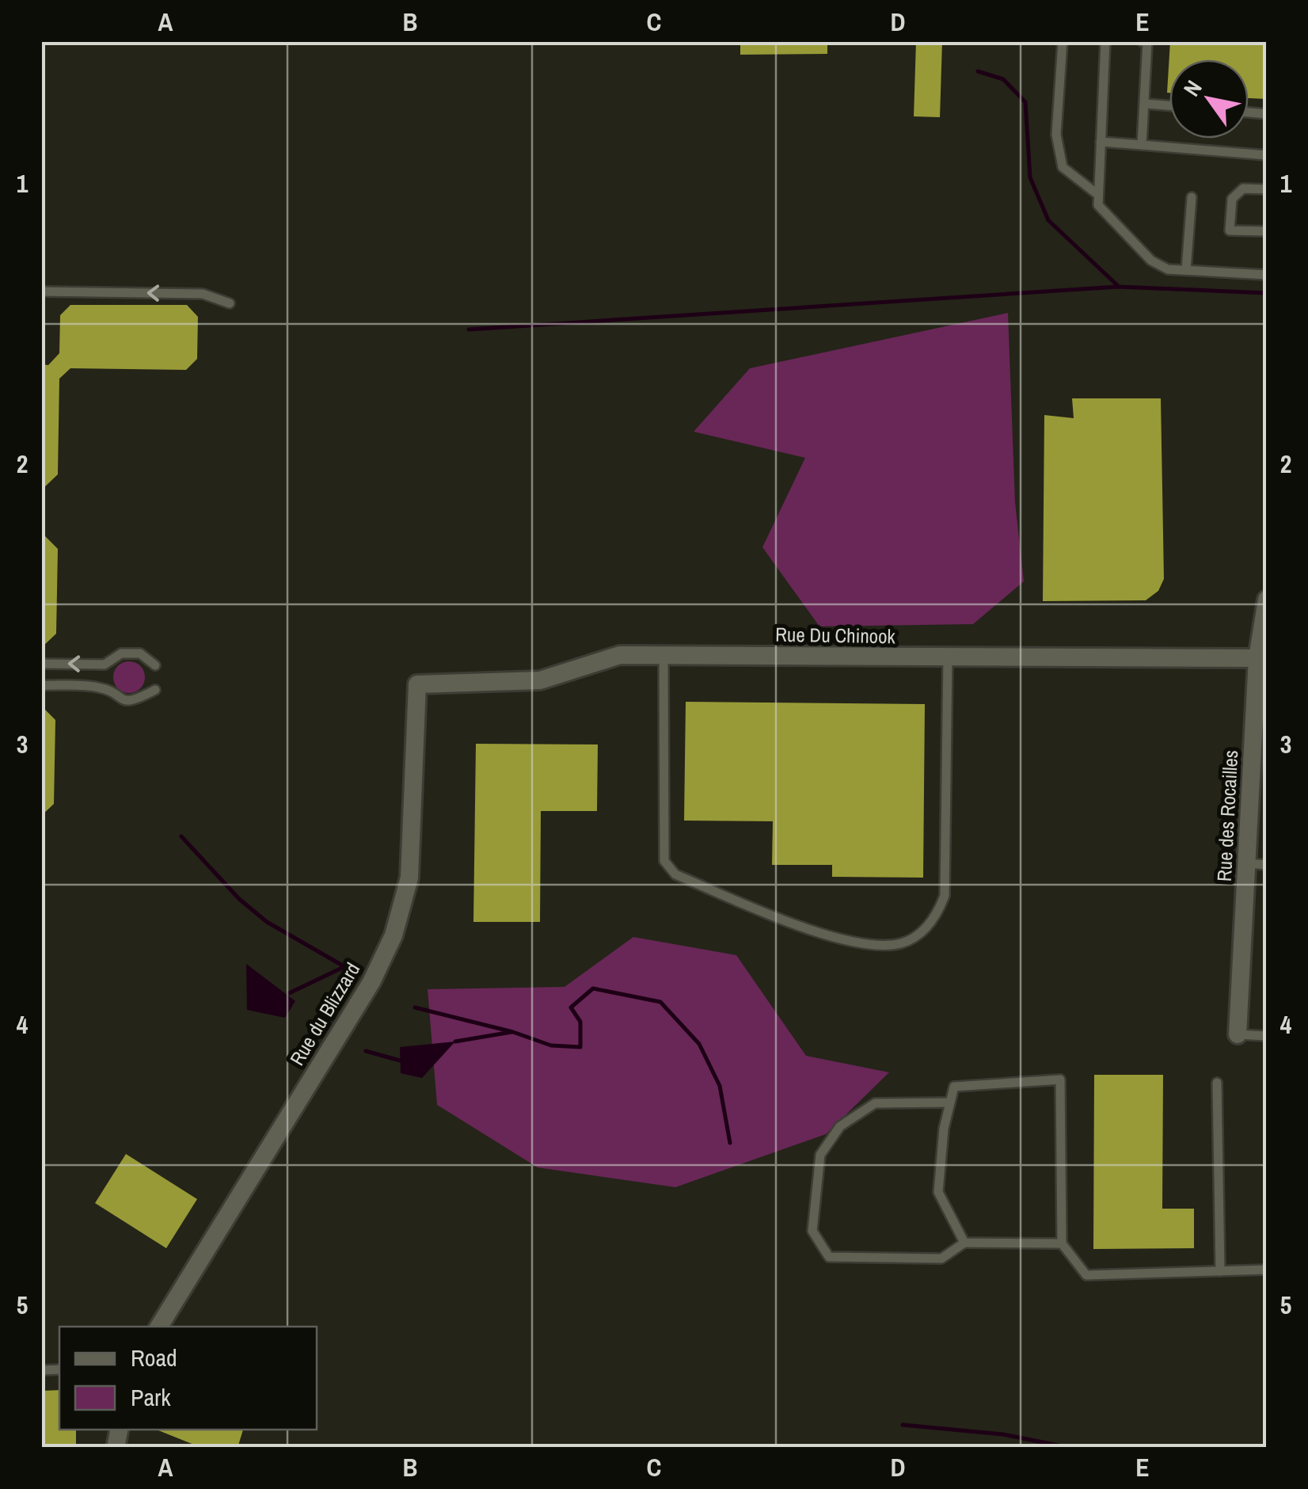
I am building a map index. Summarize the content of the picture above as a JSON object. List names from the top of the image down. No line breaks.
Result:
{"streets":{"street":["Rue Du Chinook","Rue des Rocailles","Rue du Blizzard"]},"crossings":[["Rue Du Chinook","Rue des Rocailles"],["Rue Du Chinook","Rue du Blizzard"]],"legend":["Road","Park"],"north":"top left","grid":{"columns":["A","B","C","D","E"],"rows":["1","2","3","4","5"]}}
